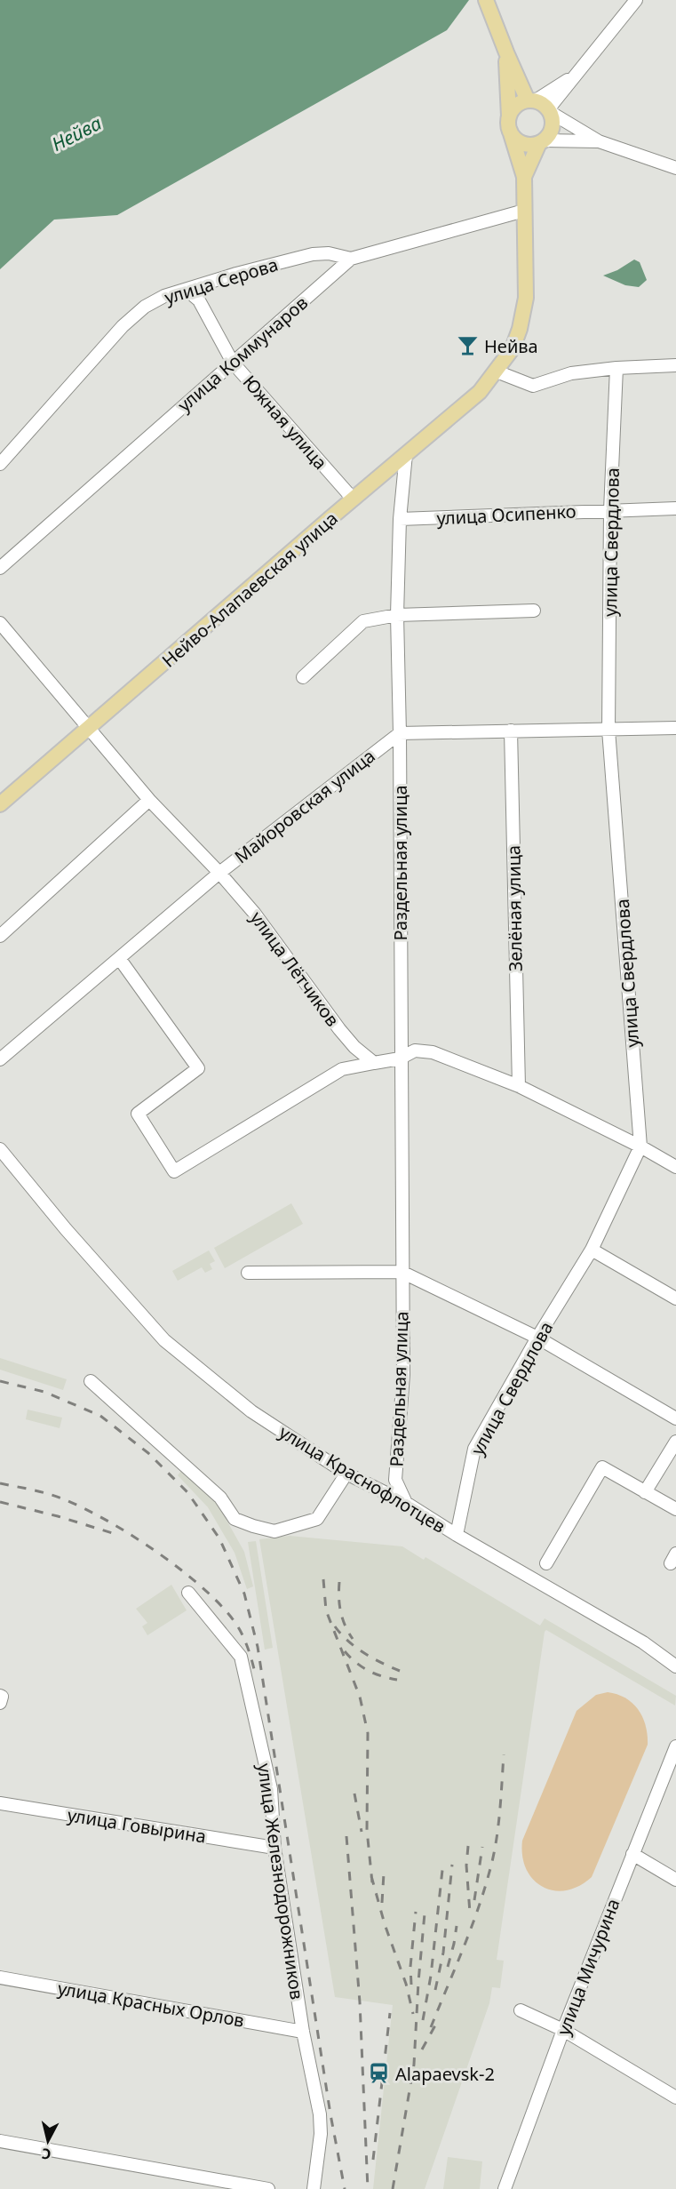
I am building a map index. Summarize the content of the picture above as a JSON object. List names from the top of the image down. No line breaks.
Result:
{"streets":{"main road":["Нейво-Алапаевская улица"],"street":["улица Серова","улица Коммунаров","Южная улица","улица Осипенко","улица Свердлова","Майоровская улица","Раздельная улица","Зелёная улица","улица Лётчиков","улица Краснофлотцев","улица Говырина","улица Железнодорожников","улица Мичурина","улица Красных Орлов"]},"crossings":[["улица Серова","улица Коммунаров"],["улица Серова","Южная улица"],["улица Коммунаров","Южная улица"],["улица Коммунаров","Нейво-Алапаевская улица"],["улица Осипенко","улица Свердлова"],["улица Осипенко","Раздельная улица"],["улица Свердлова","улица Краснофлотцев"],["Нейво-Алапаевская улица","Раздельная улица"],["Нейво-Алапаевская улица","улица Лётчиков"],["Майоровская улица","Раздельная улица"],["Майоровская улица","улица Лётчиков"],["Раздельная улица","улица Краснофлотцев"],["улица Говырина","улица Железнодорожников"],["улица Железнодорожников","улица Красных Орлов"]],"water":["Нейва"],"places":{"bar":["Нейва"],"station":["Alapaevsk-2"]},"north":"bottom"}
